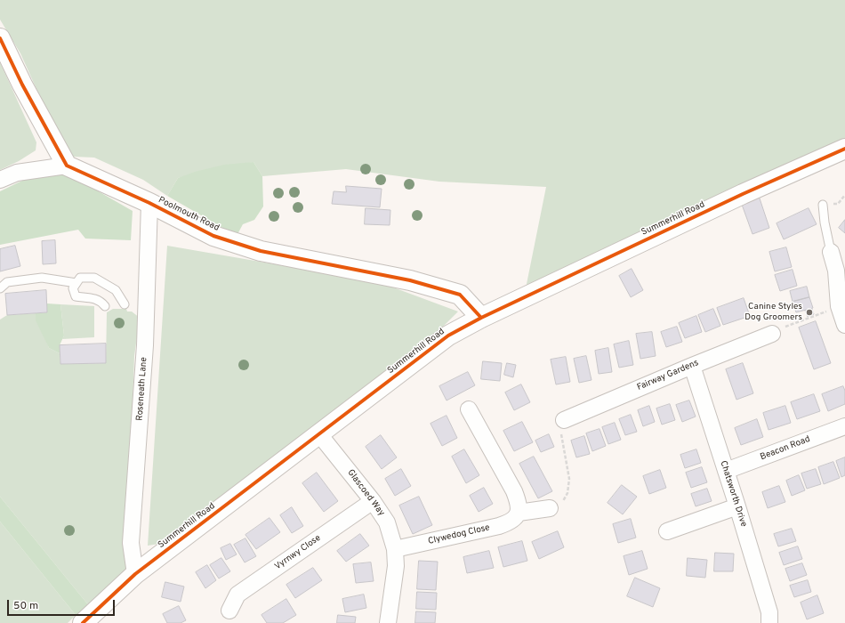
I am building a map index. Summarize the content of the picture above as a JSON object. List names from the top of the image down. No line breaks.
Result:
{"streets":{"street":["Poolmouth Road","Summerhill Road","Fairway Gardens","Roseneath Lane","Beacon Road","Glascoed Way","Chatsworth Drive","Clywedog Close","Vyrnwy Close"]},"crossings":[["Poolmouth Road","Summerhill Road"],["Poolmouth Road","Roseneath Lane"],["Summerhill Road","Roseneath Lane"],["Summerhill Road","Glascoed Way"],["Fairway Gardens","Chatsworth Drive"],["Beacon Road","Chatsworth Drive"],["Glascoed Way","Clywedog Close"],["Glascoed Way","Vyrnwy Close"]],"places":["Canine Styles Dog Groomers"],"scale_bar":"50 m"}
